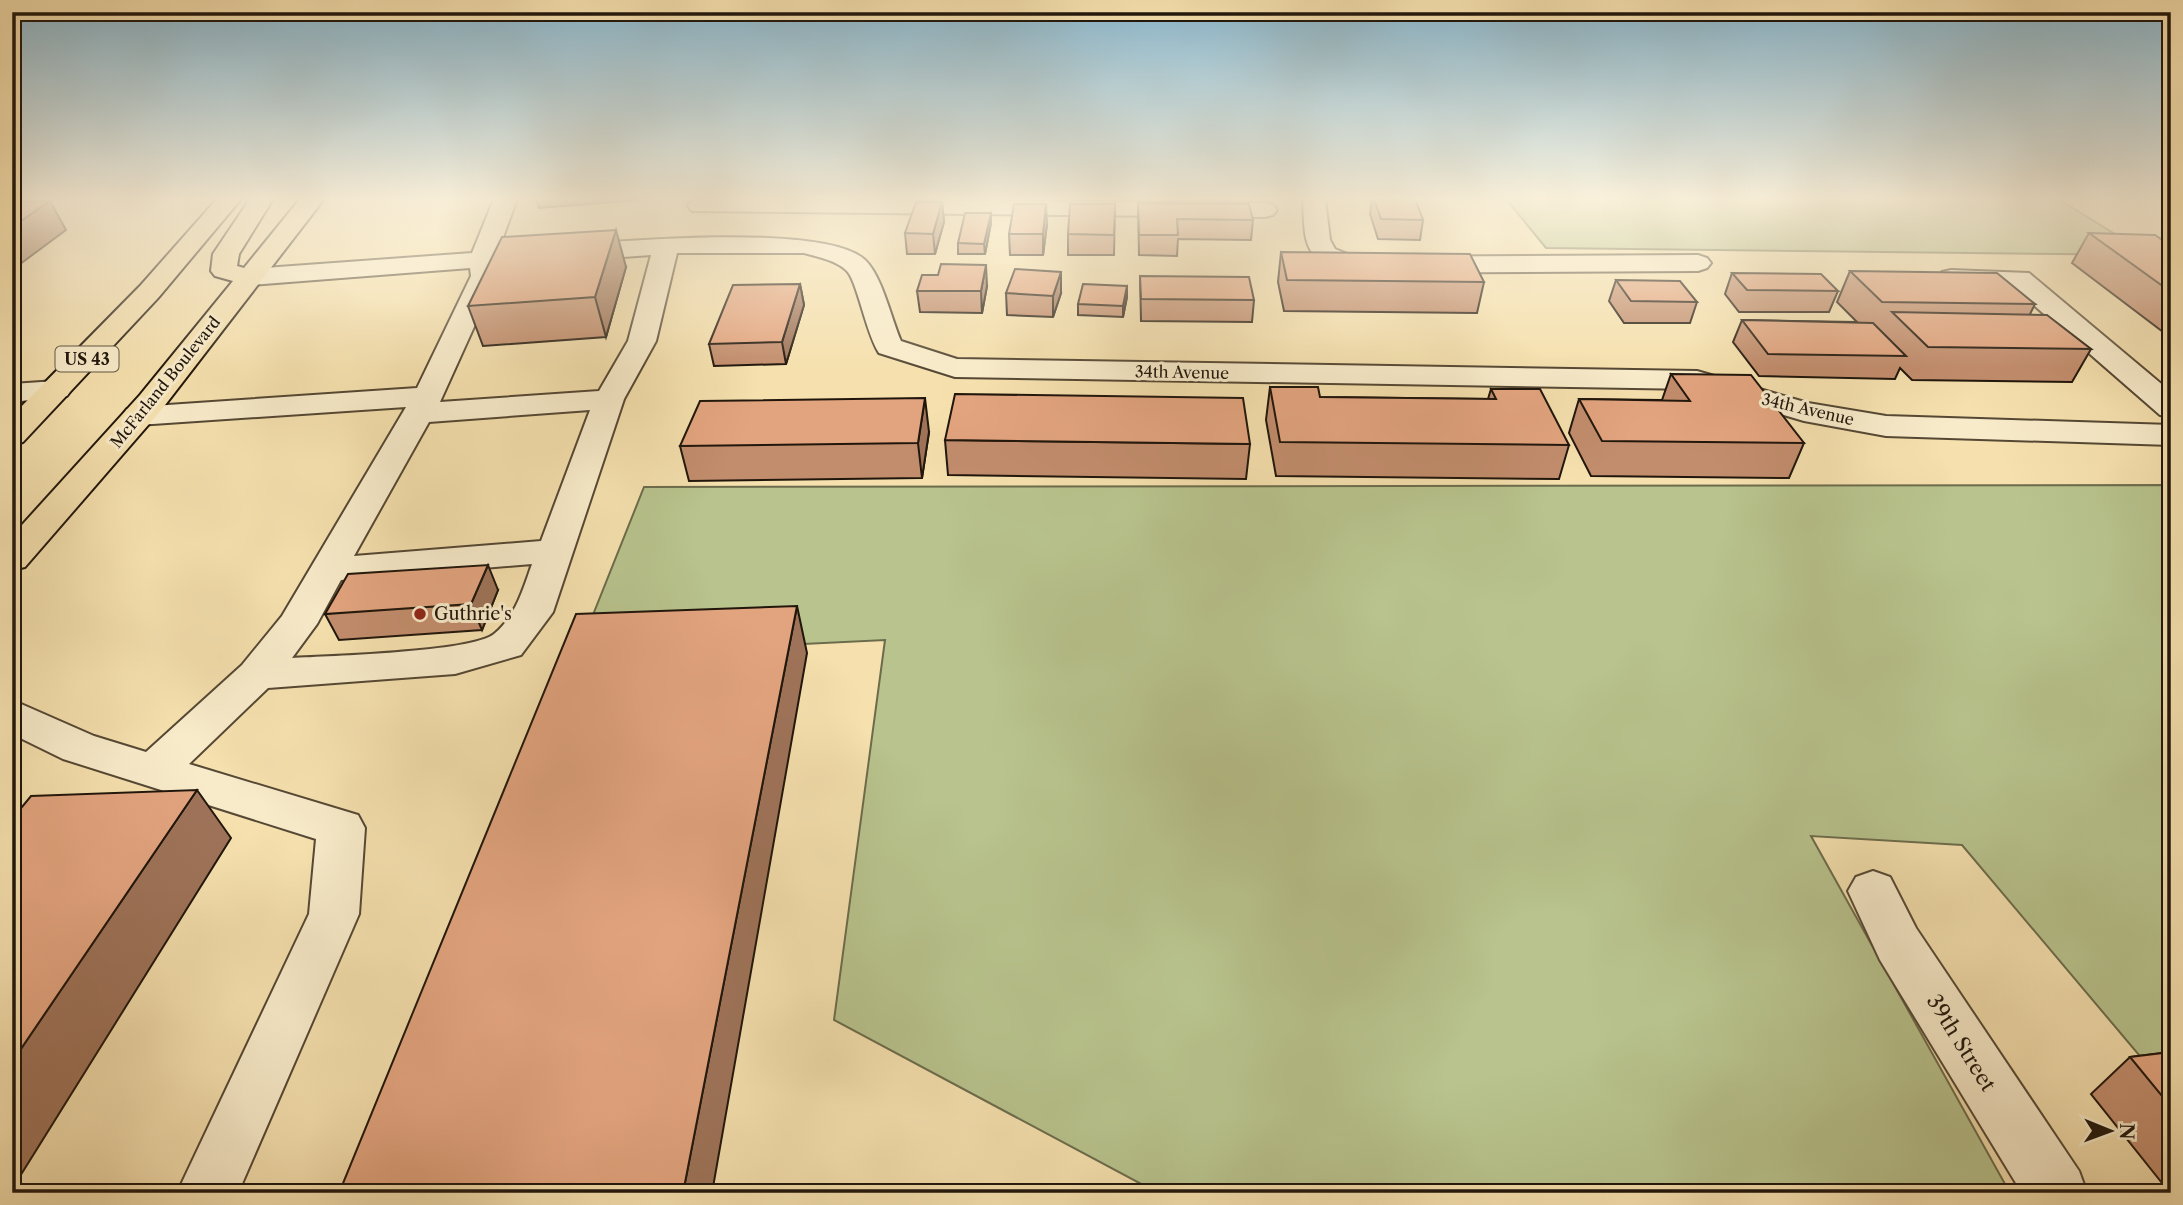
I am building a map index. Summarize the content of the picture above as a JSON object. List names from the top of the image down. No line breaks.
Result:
{"streets":{"highway":["US 43","McFarland Boulevard"],"street":["34th Avenue","39th Street"]},"places":["Guthrie's"],"north":"right"}
